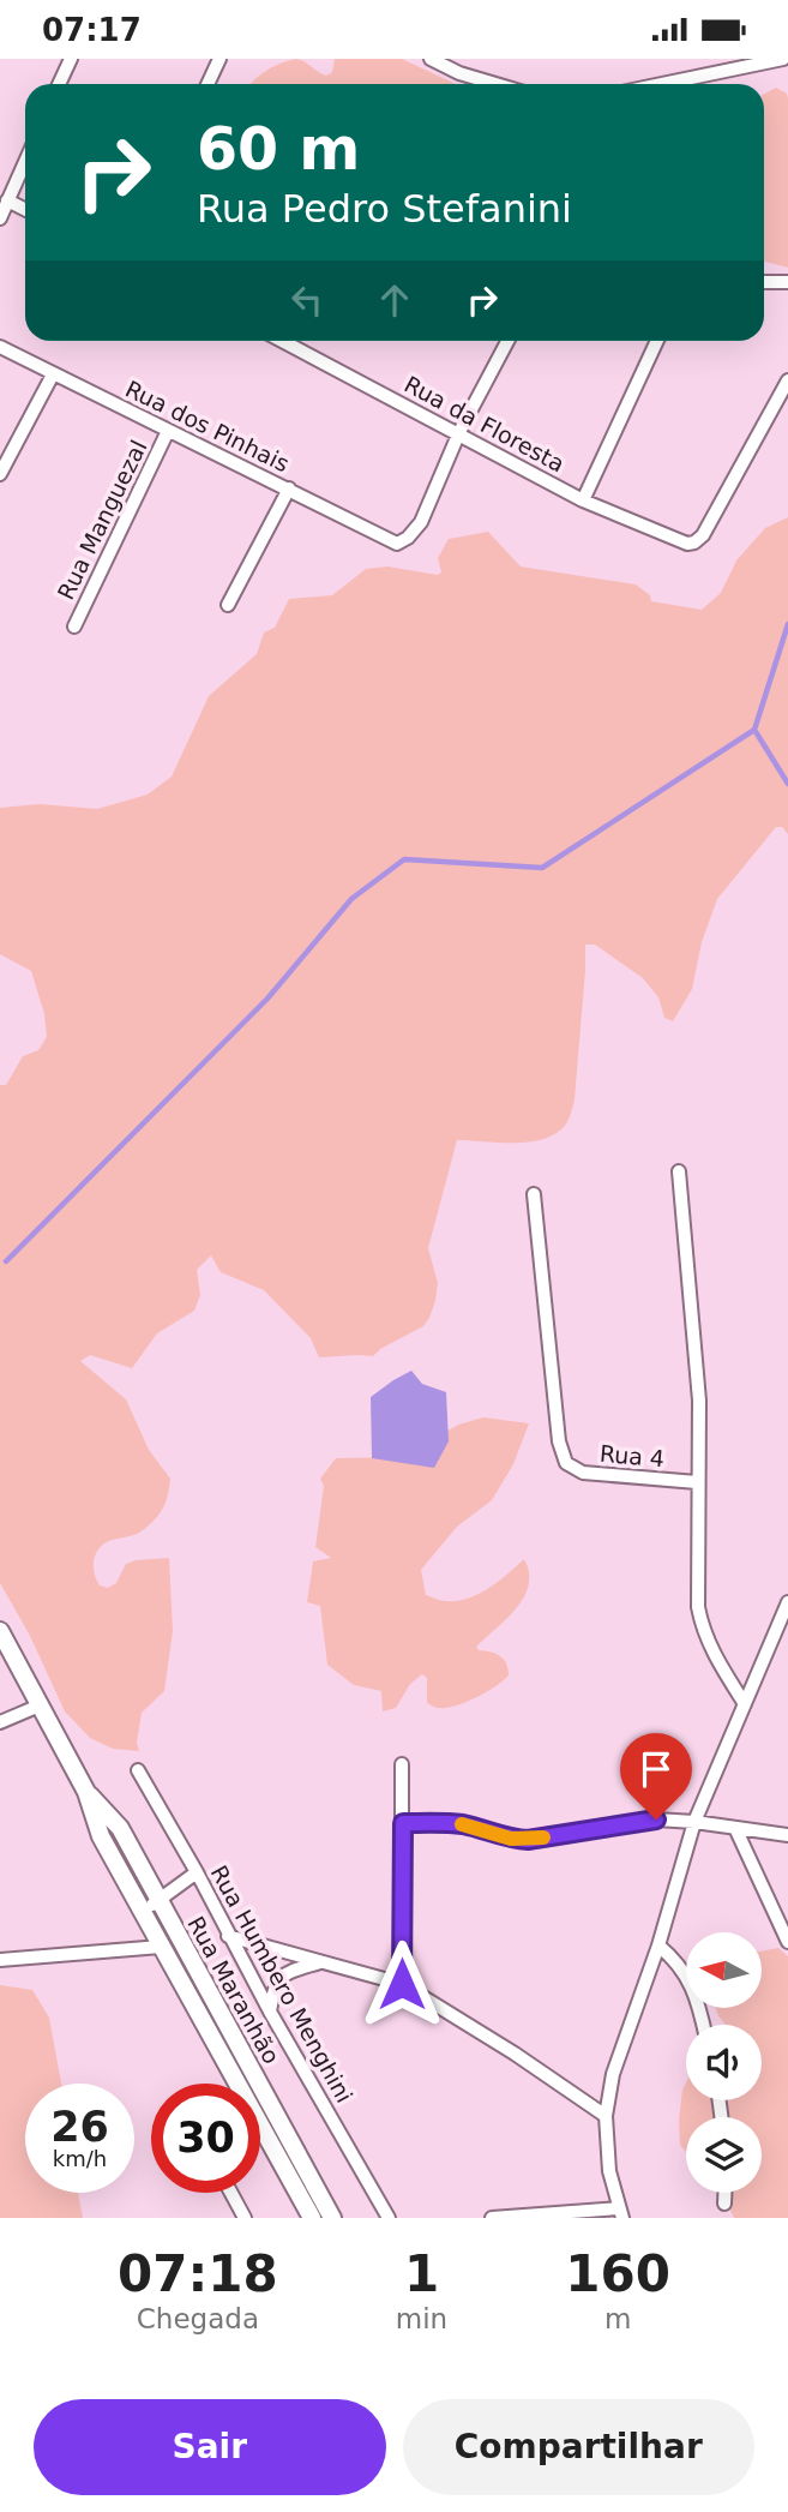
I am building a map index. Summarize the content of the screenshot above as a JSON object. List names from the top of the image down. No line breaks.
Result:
{"streets":{"street":["Rua da Floresta","Rua dos Pinhais","Rua Manguezal","Rua 4","Rua Humbero Menghini","Rua Maranhão"]},"crossings":[["Rua da Floresta","Rua dos Pinhais"],["Rua dos Pinhais","Rua Manguezal"]],"north":"left","page":{"status":"07:17","turn":["60 m","Rua Pedro Stefanini"],"speed":"26 km/h","limit":"30","eta":["07:18","Chegada","1","min","160","m"],"buttons":["Sair","Compartilhar"]}}
